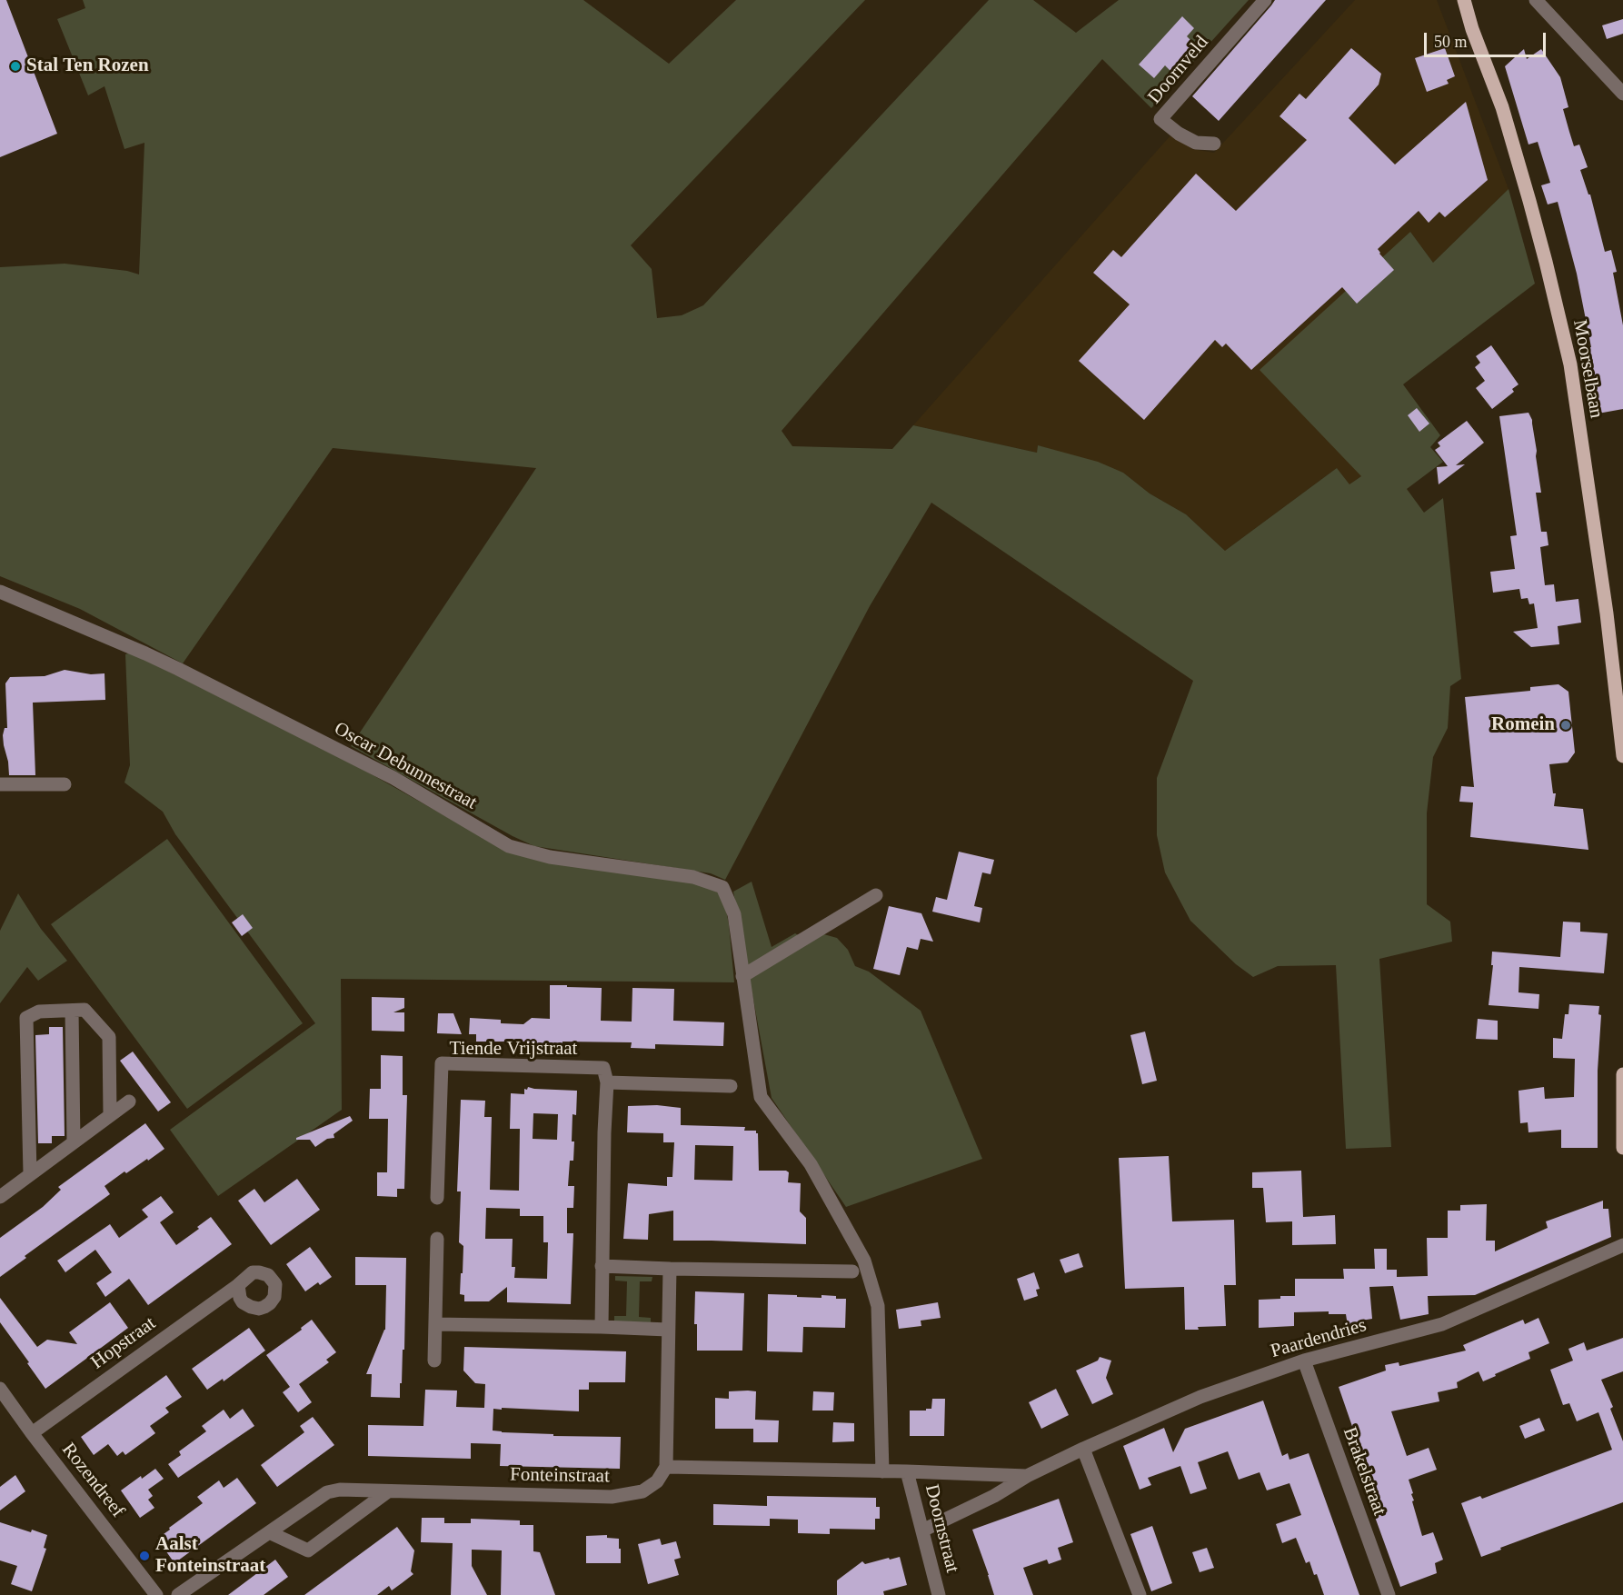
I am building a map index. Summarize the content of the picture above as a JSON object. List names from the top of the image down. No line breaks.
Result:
{"streets":{"main road":["Moorselbaan"],"street":["Doornveld","Oscar Debunnestraat","Tiende Vrijstraat","Paardendries","Hopstraat","Brakelstraat","Fonteinstraat","Rozendreef","Doornstraat"]},"crossings":[["Oscar Debunnestraat","Paardendries"],["Paardendries","Brakelstraat"],["Paardendries","Doornstraat"],["Hopstraat","Rozendreef"]],"places":["Stal Ten Rozen","Romein","Aalst Fonteinstraat"],"scale_bar":"50 m"}
